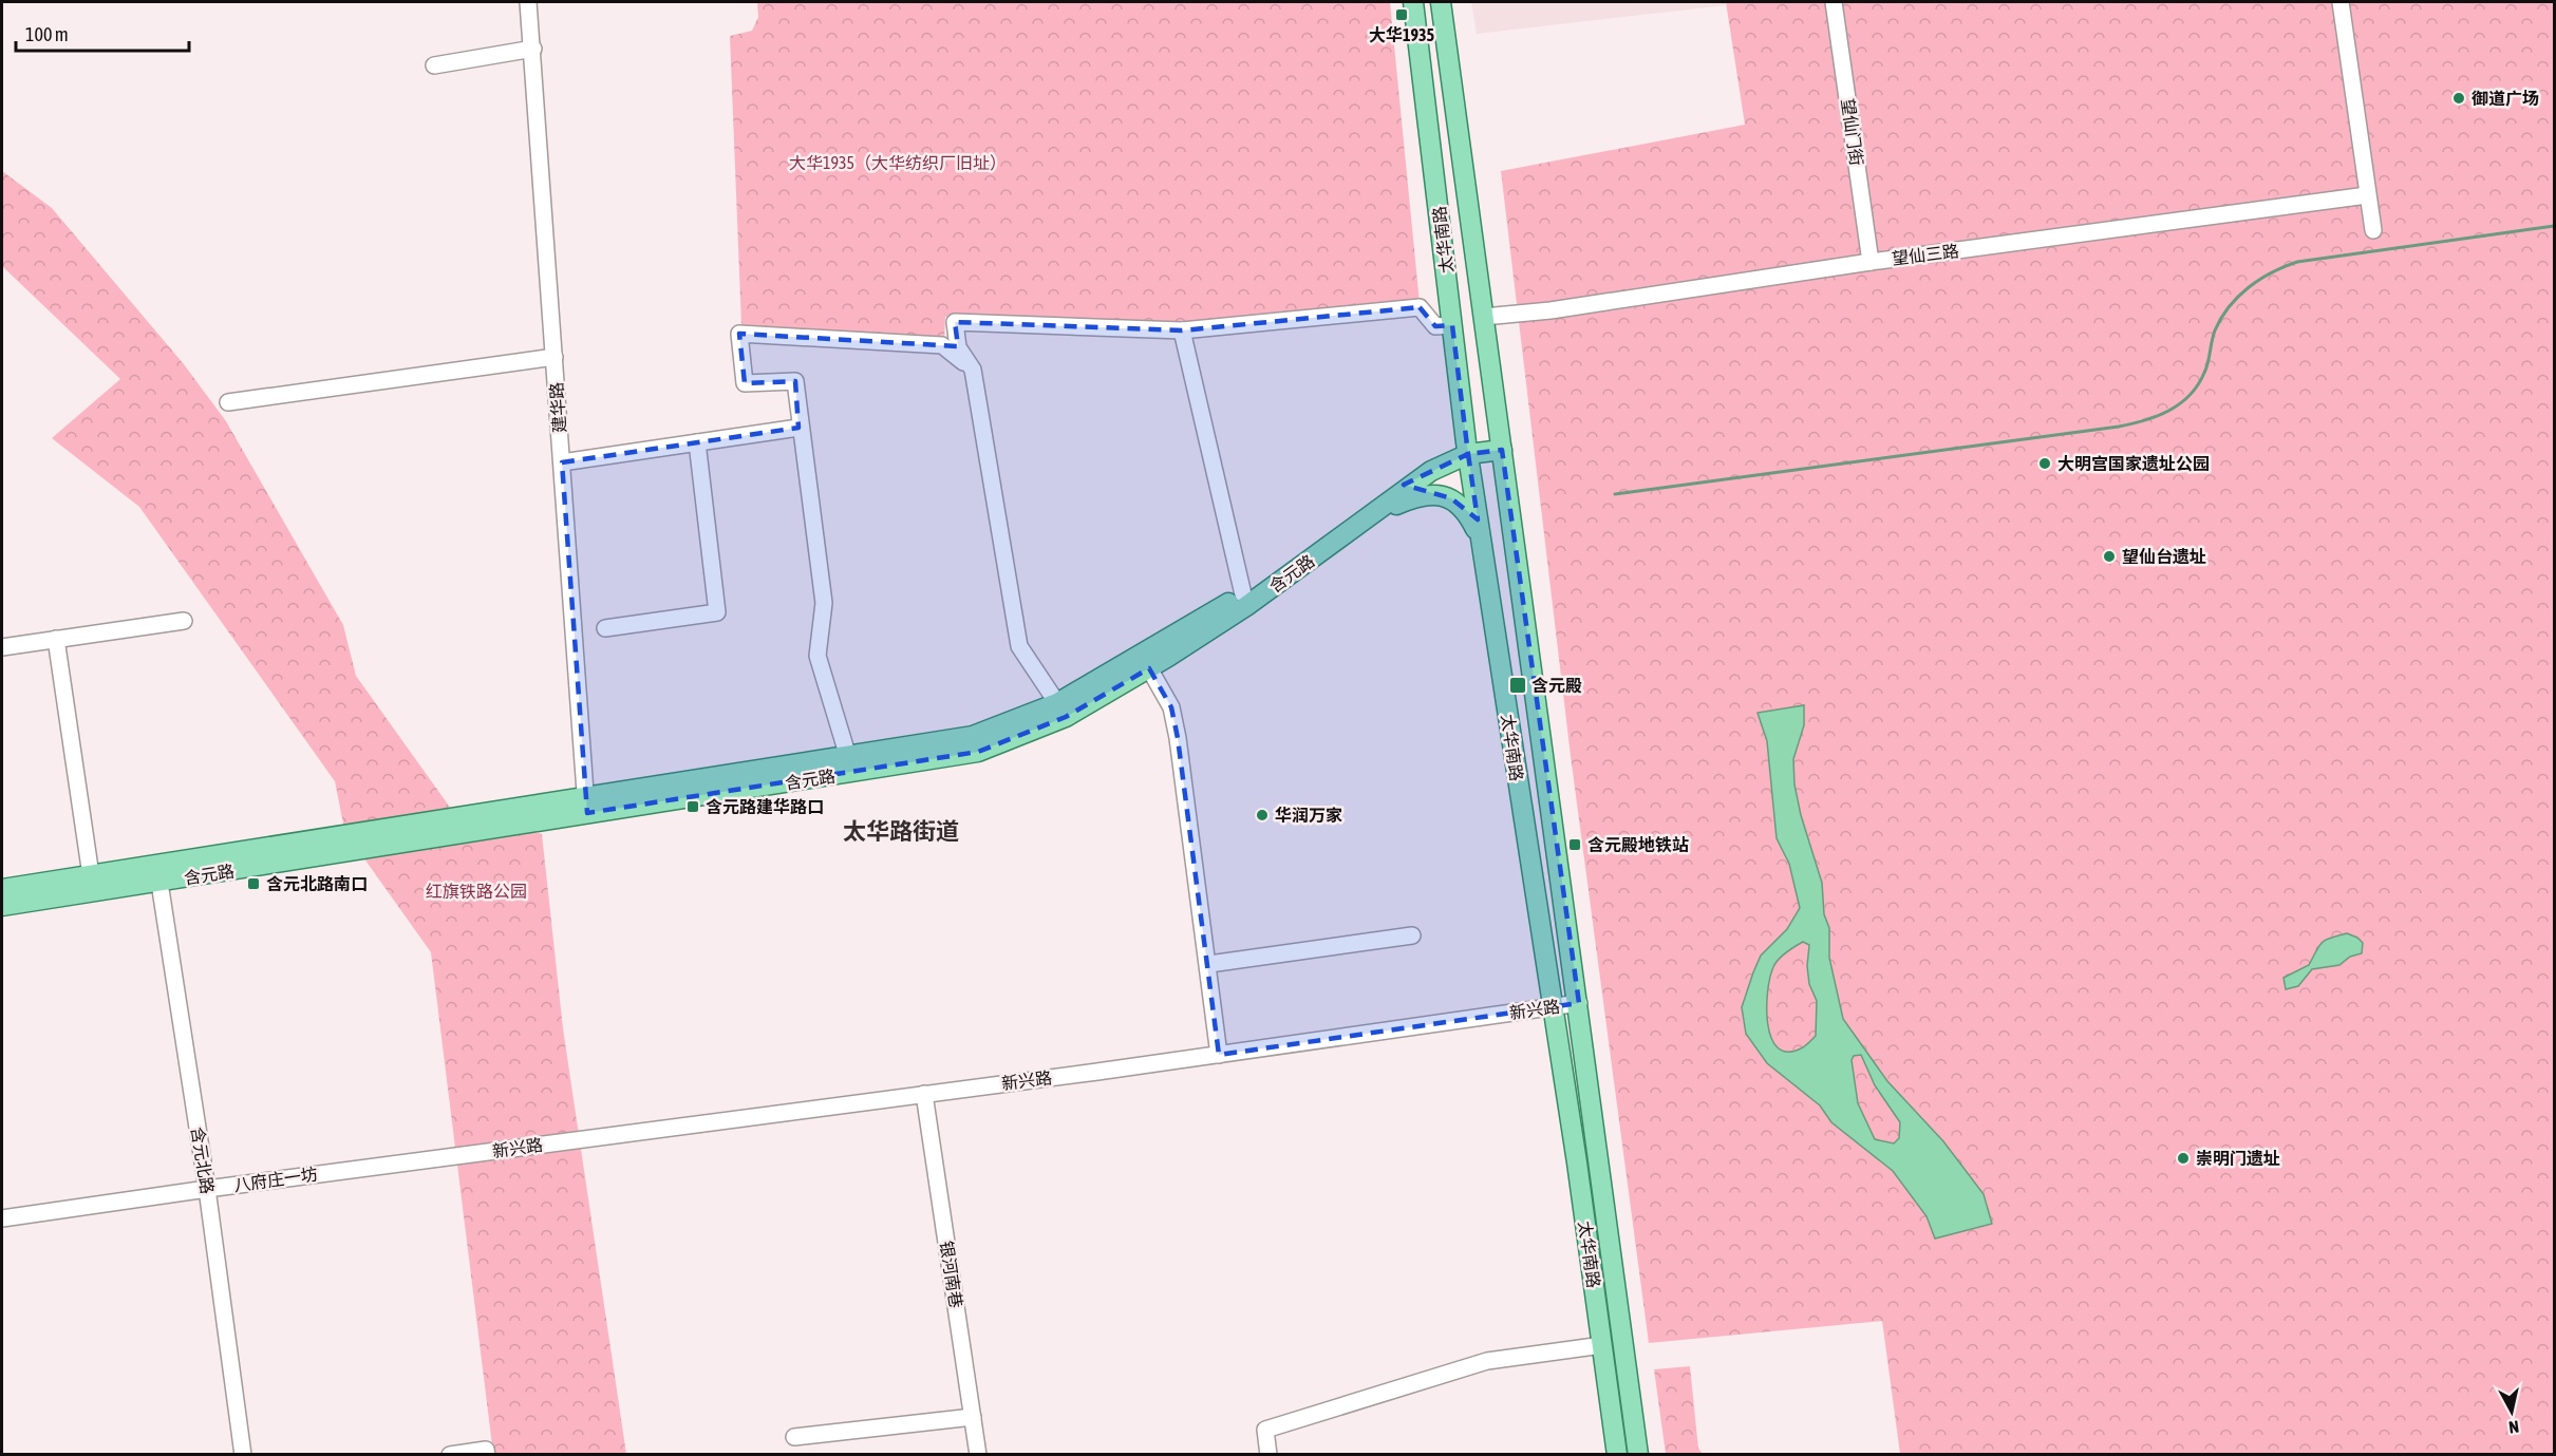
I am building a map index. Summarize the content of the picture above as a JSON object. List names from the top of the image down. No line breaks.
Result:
{"streets":{"main road":["太华南路","含元路"],"street":["望仙门街","望仙三路","建华路","新兴路","含元北路","八府庄一坊","银河南巷"]},"crossings":[["望仙门街","望仙三路"],["太华南路","望仙三路"],["太华南路","含元路"],["太华南路","新兴路"],["建华路","含元路"],["含元路","含元北路"],["新兴路","八府庄一坊"],["新兴路","银河南巷"],["含元北路","八府庄一坊"]],"districts":["太华路街道"],"parks":["大华1935（大华纺织厂旧址）","红旗铁路公园"],"places":{"transit":["大华1935","含元殿","含元路建华路口","含元殿地铁站","含元北路南口"],"other":["御道广场","大明宫国家遗址公园","望仙台遗址","华润万家","崇明门遗址"]},"scale_bar":"100 m","north":"bottom"}
